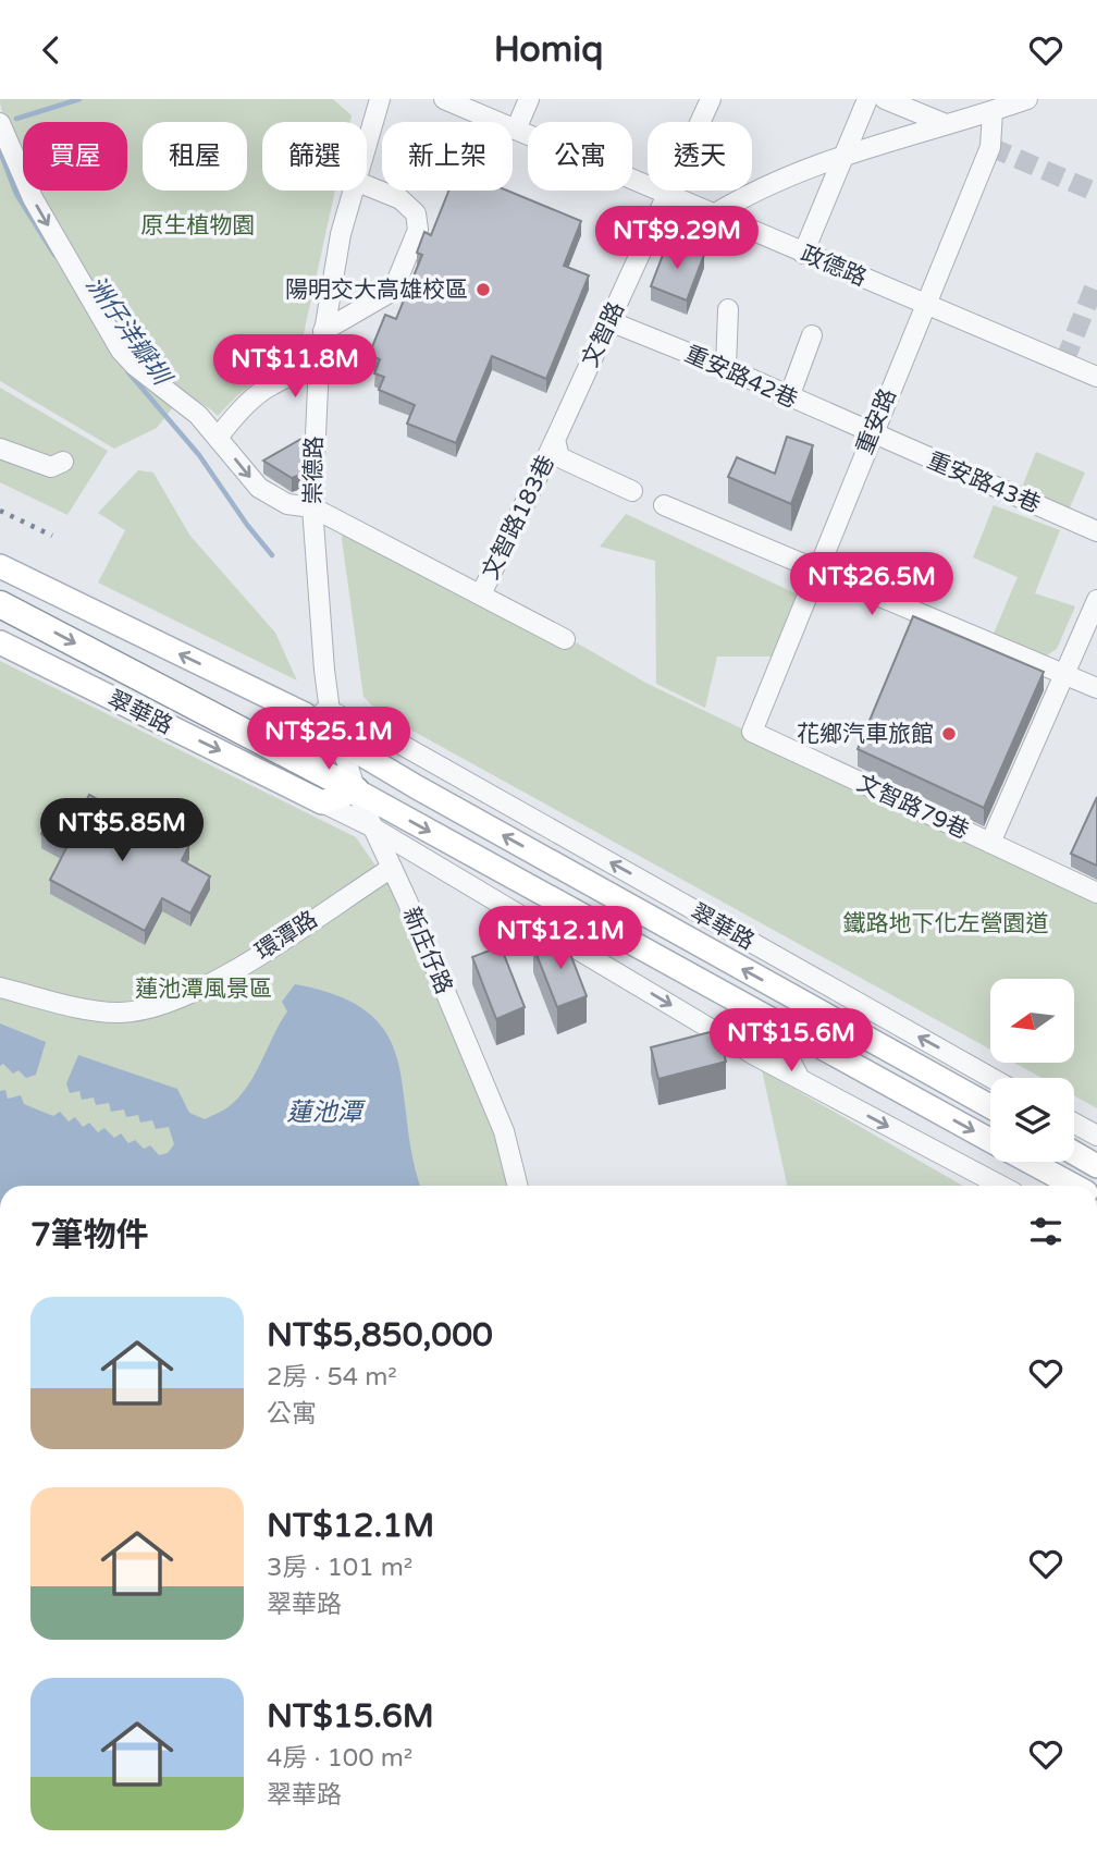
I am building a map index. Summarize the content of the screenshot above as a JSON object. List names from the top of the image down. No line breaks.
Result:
{"streets":{"main road":["翠華路"],"street":["政德路","文智路","重安路42巷","重安路","崇德路","重安路43巷","文智路183巷","文智路79巷","環潭路","新庄仔路"]},"crossings":[["政德路","文智路"],["政德路","重安路"],["文智路","重安路42巷"],["文智路","文智路183巷"],["重安路42巷","重安路"],["重安路42巷","重安路43巷"],["重安路","重安路43巷"],["重安路","文智路79巷"],["崇德路","翠華路"],["崇德路","新庄仔路"],["翠華路","新庄仔路"],["環潭路","新庄仔路"]],"water":["洲仔洋瓣圳","蓮池潭"],"parks":["原生植物園","鐵路地下化左營園道","蓮池潭風景區"],"places":["陽明交大高雄校區","花鄉汽車旅館"],"north":"left","page":{"header":"Homiq","chip":["買屋","租屋","篩選","新上架","公寓","透天"],"price":["NT$9.29M","NT$11.8M","NT$26.5M","NT$25.1M","NT$5.85M","NT$12.1M","NT$15.6M"],"heading":"7筆物件","list":[{"name":"NT$5,850,000","note":"2房 · 54 m² · 公寓"},{"name":"NT$12.1M","note":"3房 · 101 m² · 翠華路"},{"name":"NT$15.6M","note":"4房 · 100 m² · 翠華路"}]}}
